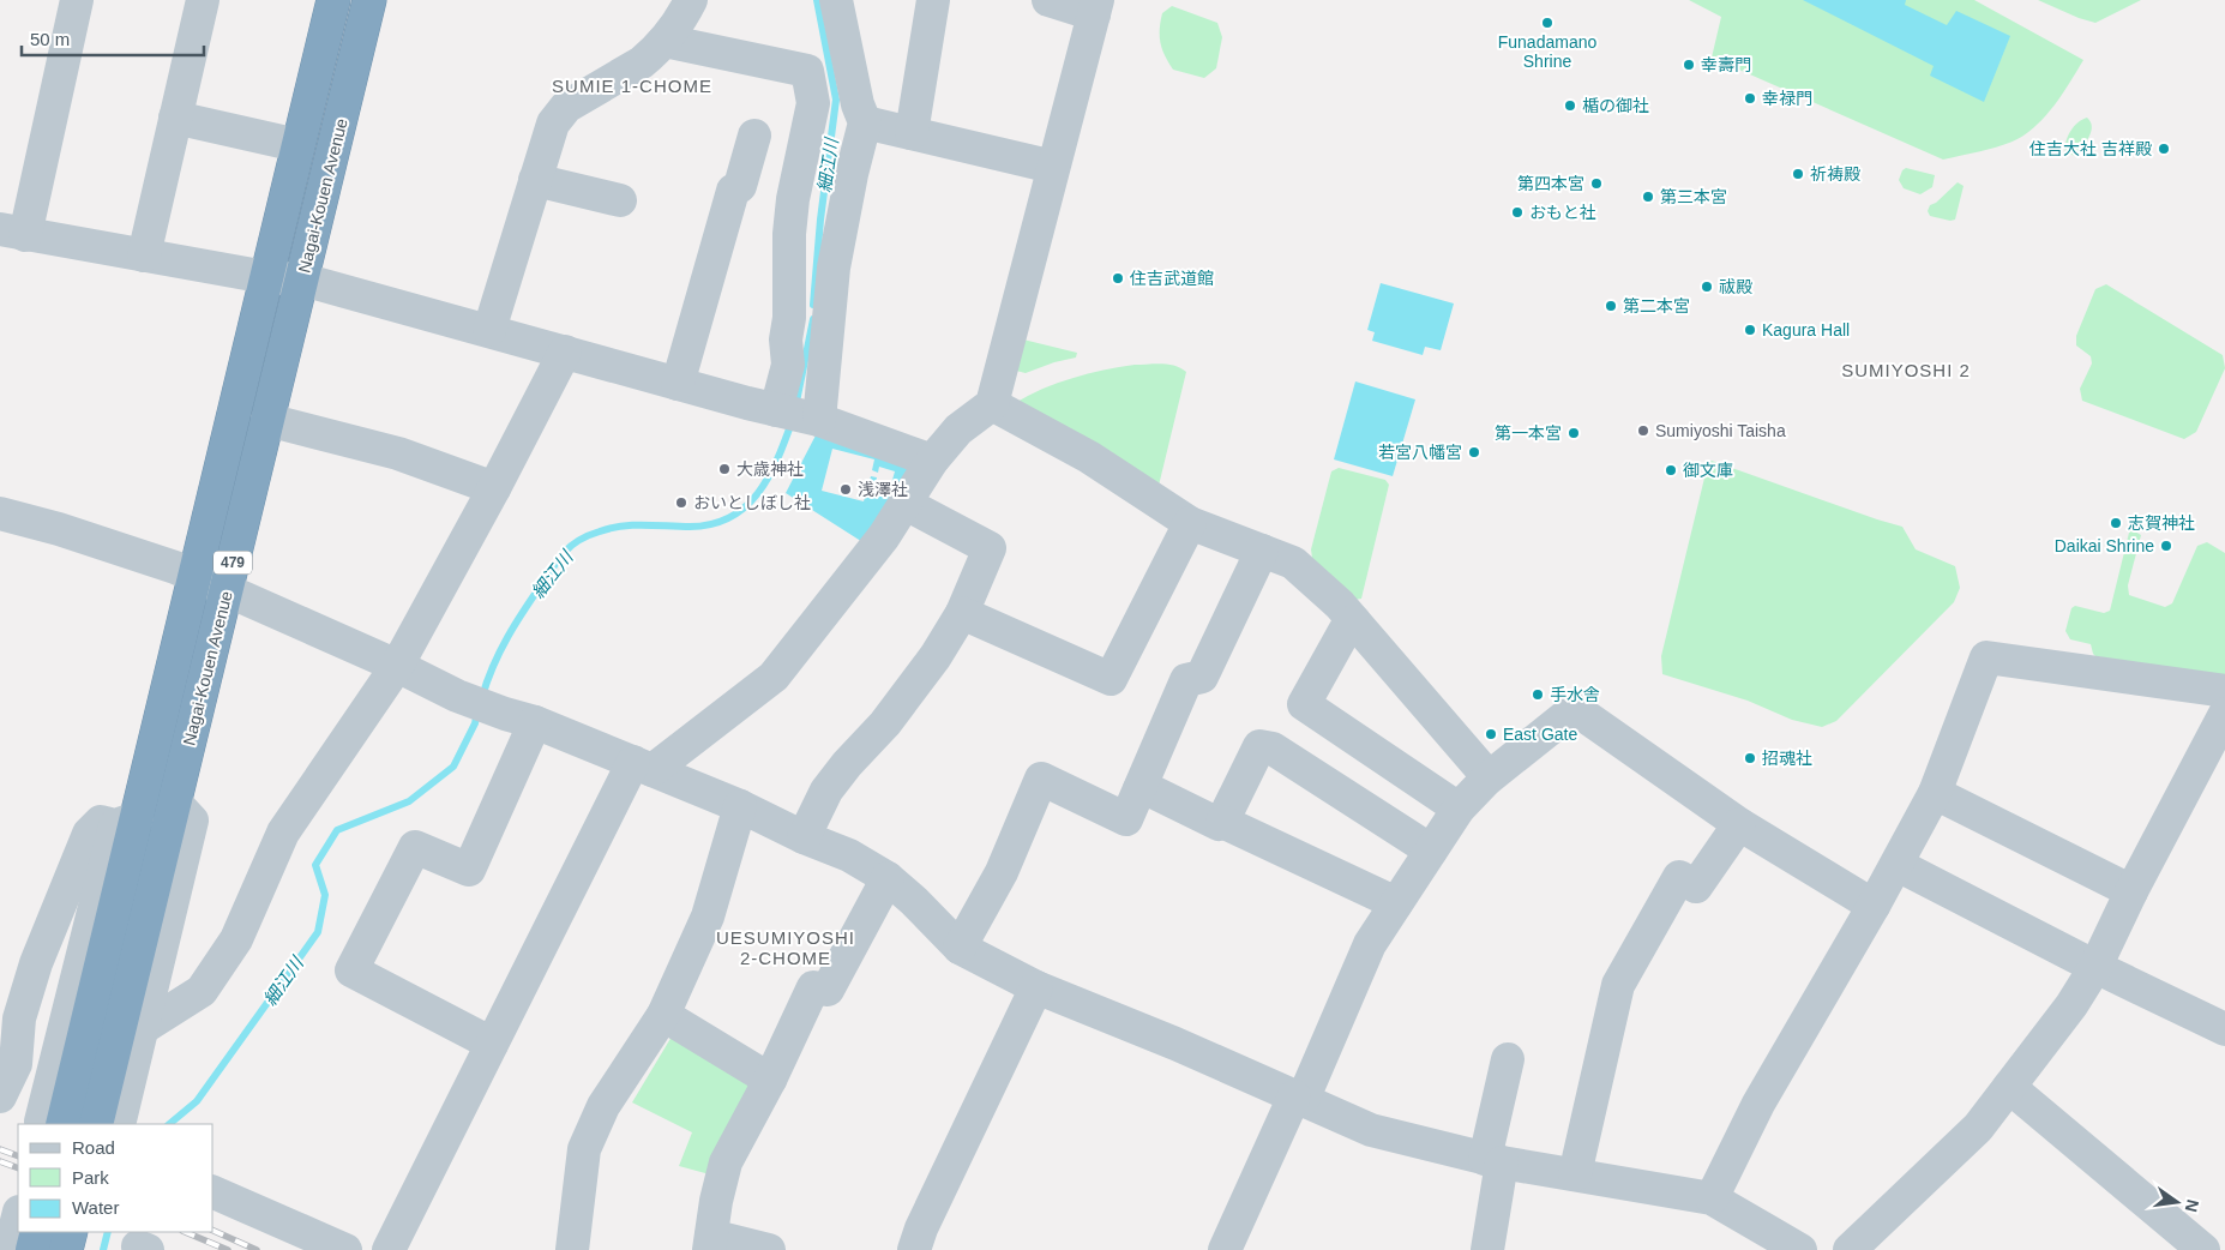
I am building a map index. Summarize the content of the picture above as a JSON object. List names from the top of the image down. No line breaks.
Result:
{"streets":{"highway":["Nagai-Kouen Avenue","479"]},"districts":["SUMIE 1-CHOME","SUMIYOSHI 2","UESUMIYOSHI 2-CHOME"],"water":["細江川"],"places":["Funadamano Shrine","幸壽門","幸禄門","楯の御社","住吉大社 吉祥殿","祈祷殿","第四本宮","第三本宮","おもと社","住吉武道館","祓殿","第二本宮","Kagura Hall","Sumiyoshi Taisha","第一本宮","若宮八幡宮","大歳神社","御文庫","浅澤社","おいとしぼし社","志賀神社","Daikai Shrine","手水舎","East Gate","招魂社"],"legend":["Road","Park","Water"],"scale_bar":"50 m","north":"right"}
